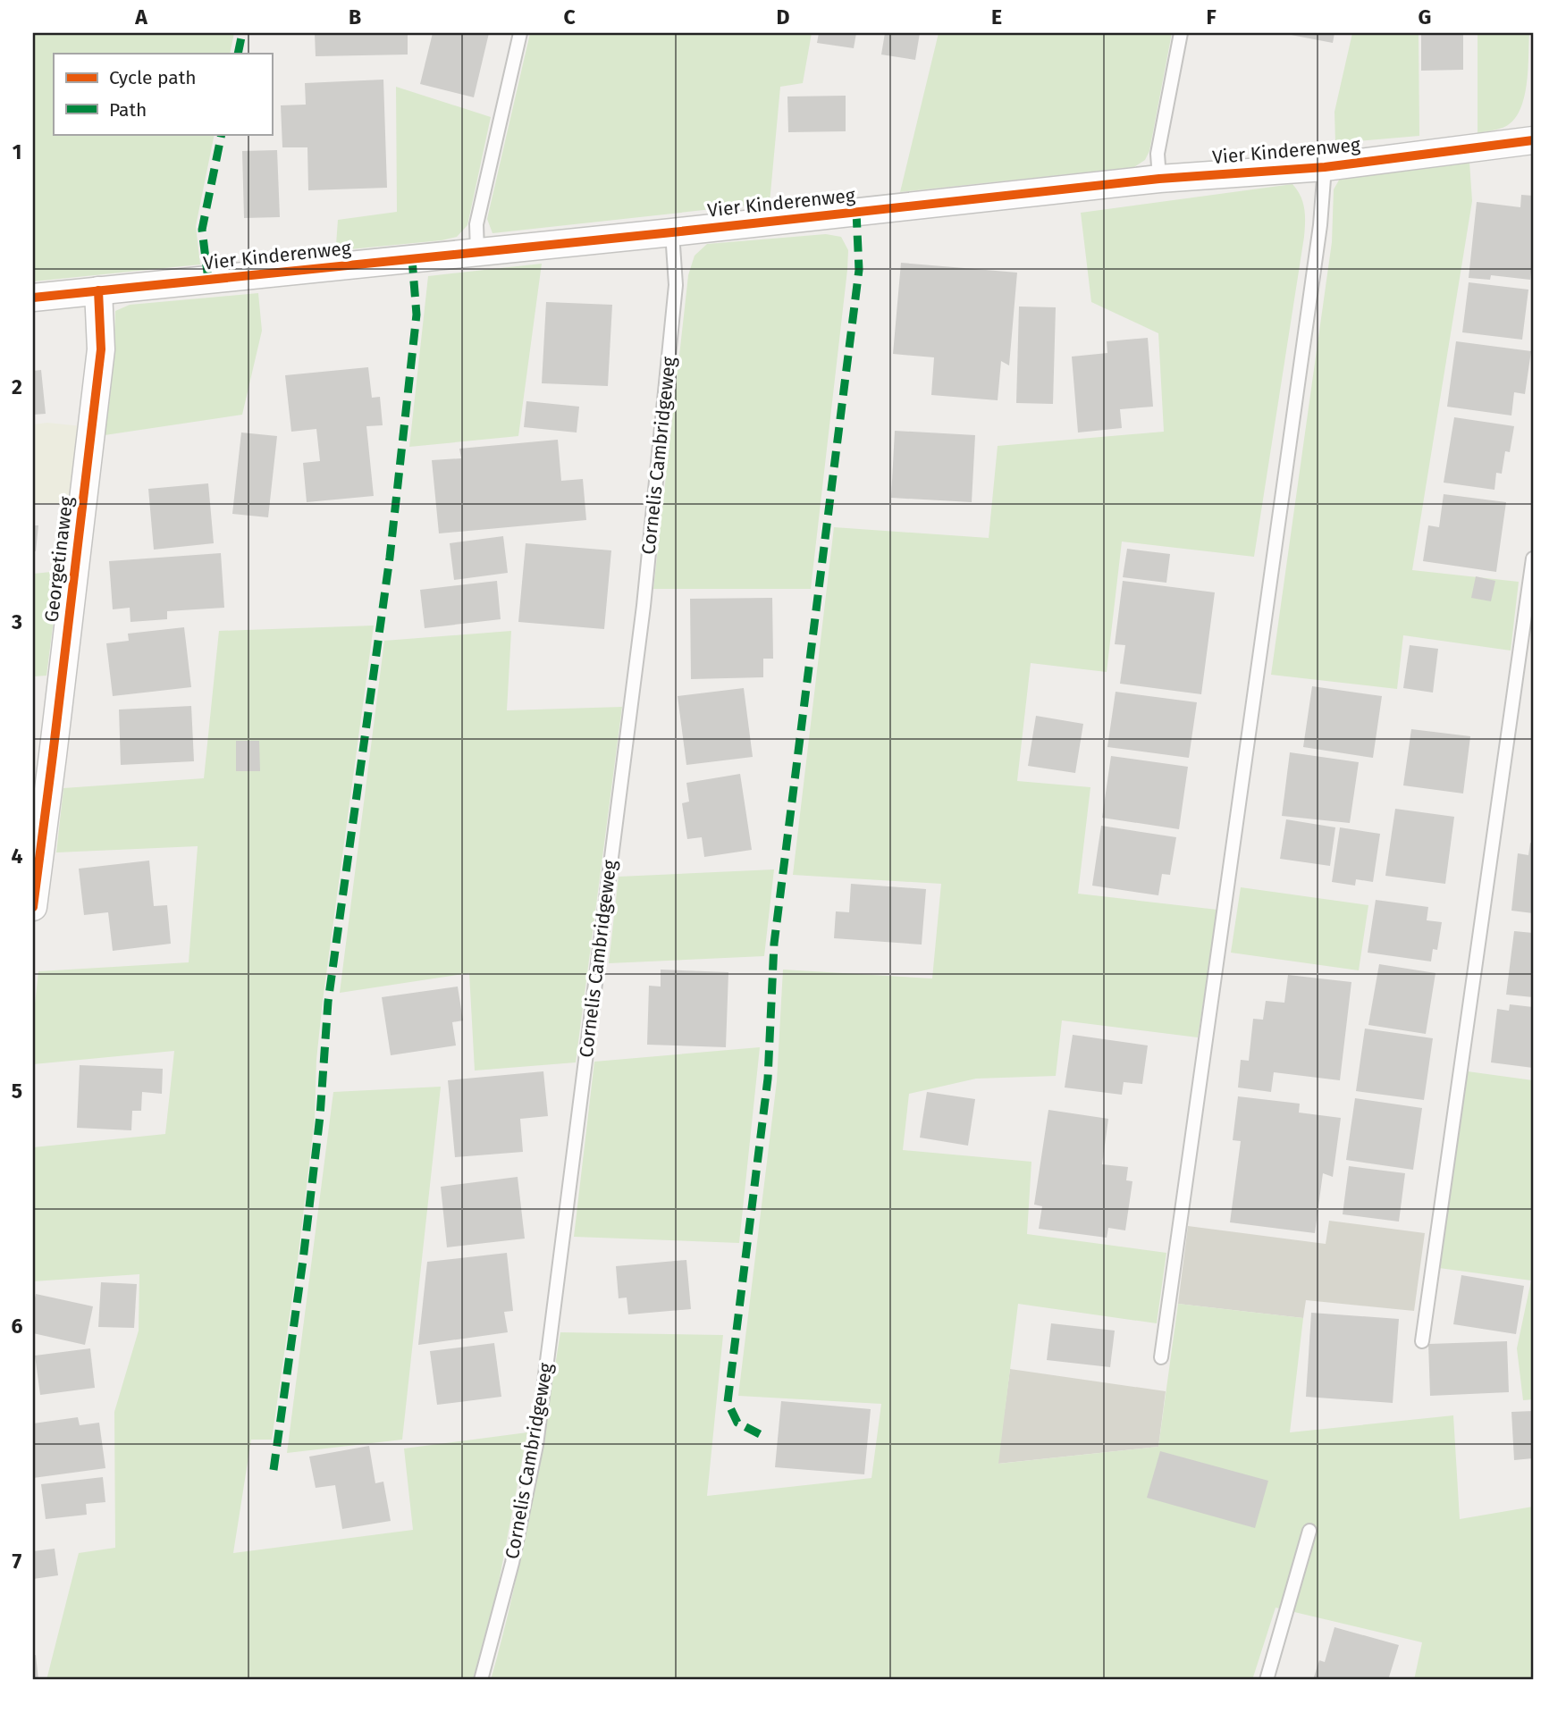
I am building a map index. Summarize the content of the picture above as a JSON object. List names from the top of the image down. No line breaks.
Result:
{"streets":{"street":["Vier Kinderenweg","Georgetinaweg"],"lane":["Cornelis Cambridgeweg"]},"crossings":[["Vier Kinderenweg","Cornelis Cambridgeweg"],["Vier Kinderenweg","Georgetinaweg"]],"legend":["Cycle path","Path"],"grid":{"columns":["A","B","C","D","E","F","G"],"rows":["1","2","3","4","5","6","7"]}}
